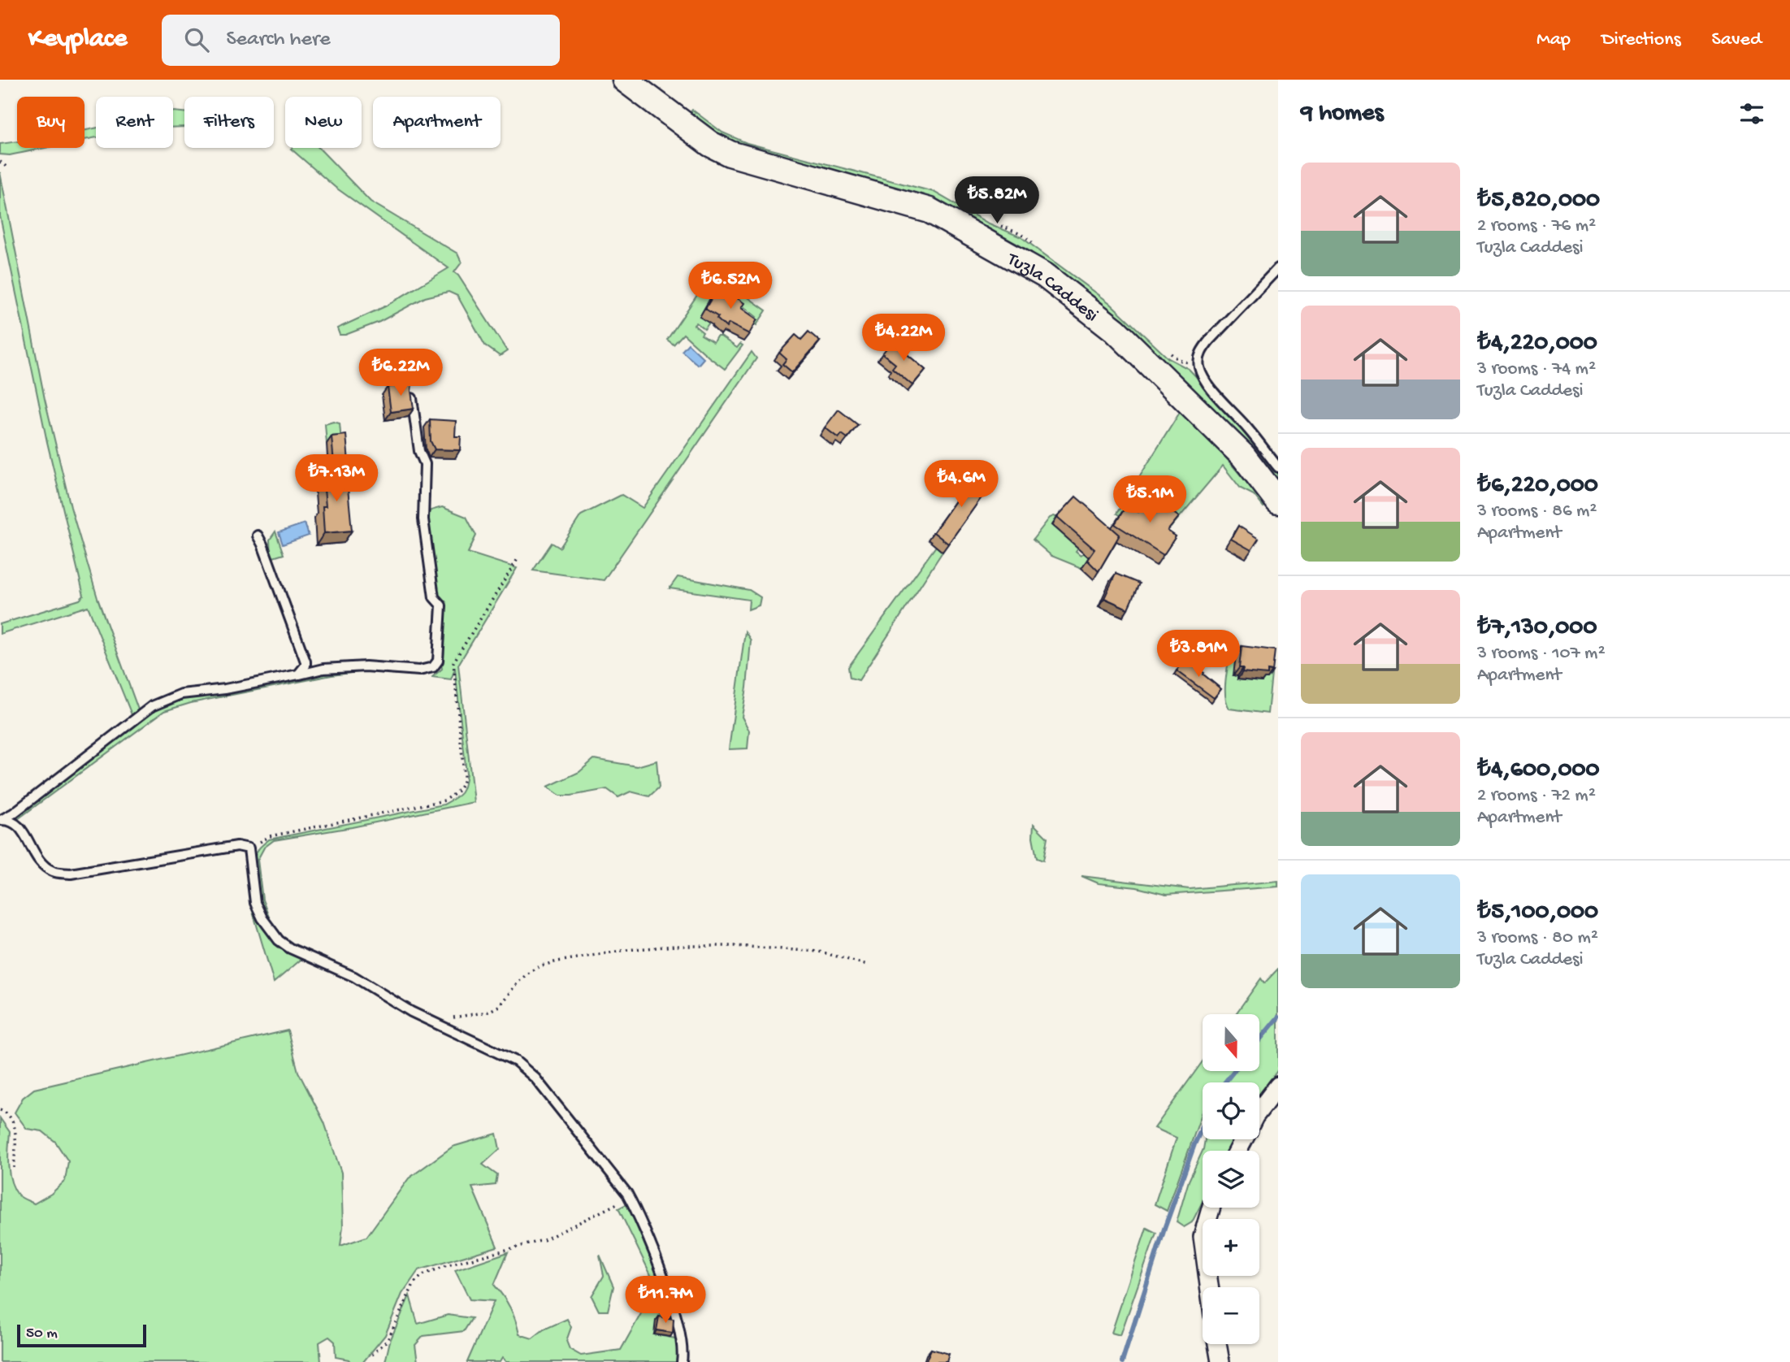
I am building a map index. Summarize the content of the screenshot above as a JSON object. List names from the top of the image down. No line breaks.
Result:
{"streets":{"main road":["Tuzla Caddesi"]},"scale_bar":"50 m","north":"bottom","page":{"header":"Keyplace","search":"Search here","nav":["Map","Directions","Saved"],"heading":"9 homes","chip":["Buy","Rent","Filters","New","Apartment"],"list":[{"name":"₺5,820,000","note":"2 rooms · 76 m² · Tuzla Caddesi"},{"name":"₺4,220,000","note":"3 rooms · 74 m² · Tuzla Caddesi"},{"name":"₺6,220,000","note":"3 rooms · 86 m² · Apartment"},{"name":"₺7,130,000","note":"3 rooms · 107 m² · Apartment"},{"name":"₺4,600,000","note":"2 rooms · 72 m² · Apartment"},{"name":"₺5,100,000","note":"3 rooms · 80 m² · Tuzla Caddesi"}],"price":["₺5.82M","₺6.52M","₺4.22M","₺6.22M","₺7.13M","₺4.6M","₺5.1M","₺3.81M","₺11.7M"],"map_buttons":["+","−"],"scale":"50 m"}}
